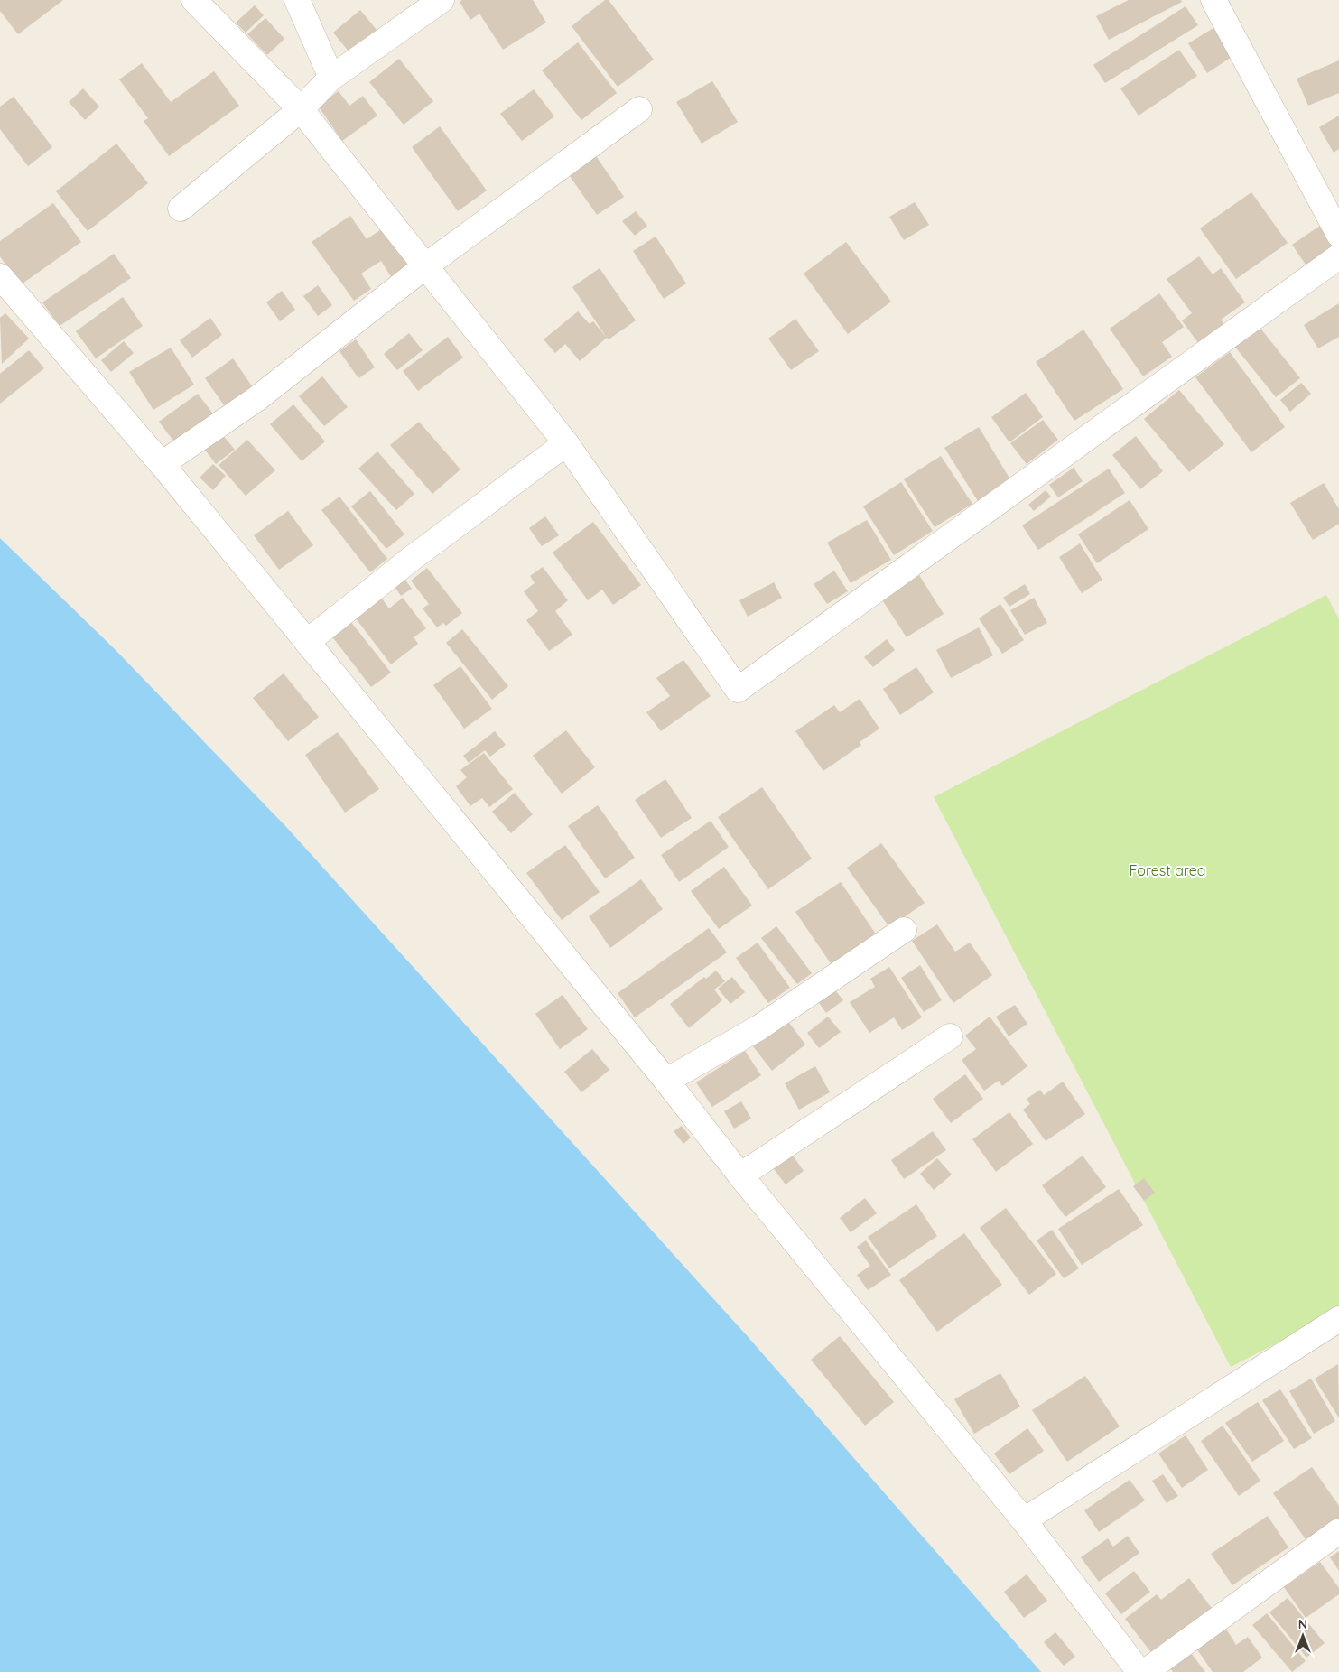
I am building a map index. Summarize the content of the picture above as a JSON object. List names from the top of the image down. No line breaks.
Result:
{"parks":["Forest area"],"north":"top"}
